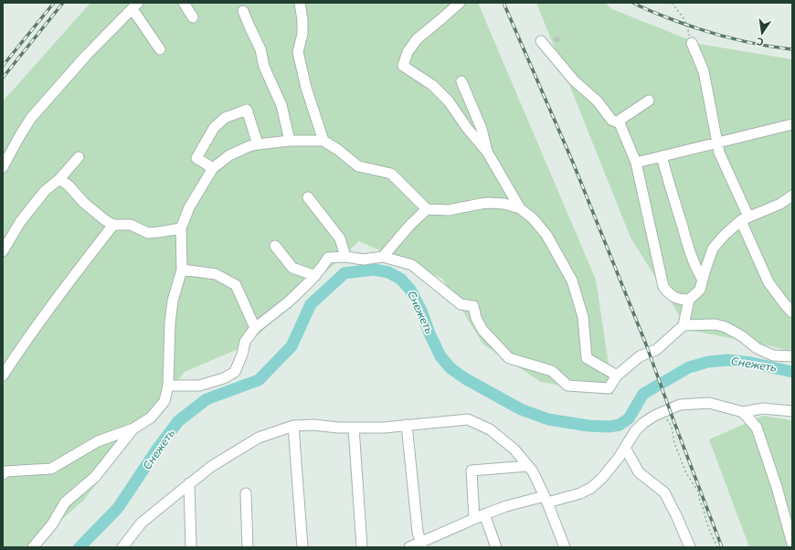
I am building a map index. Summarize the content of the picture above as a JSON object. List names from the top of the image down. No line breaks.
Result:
{"water":["Снежеть"],"north":"bottom"}
